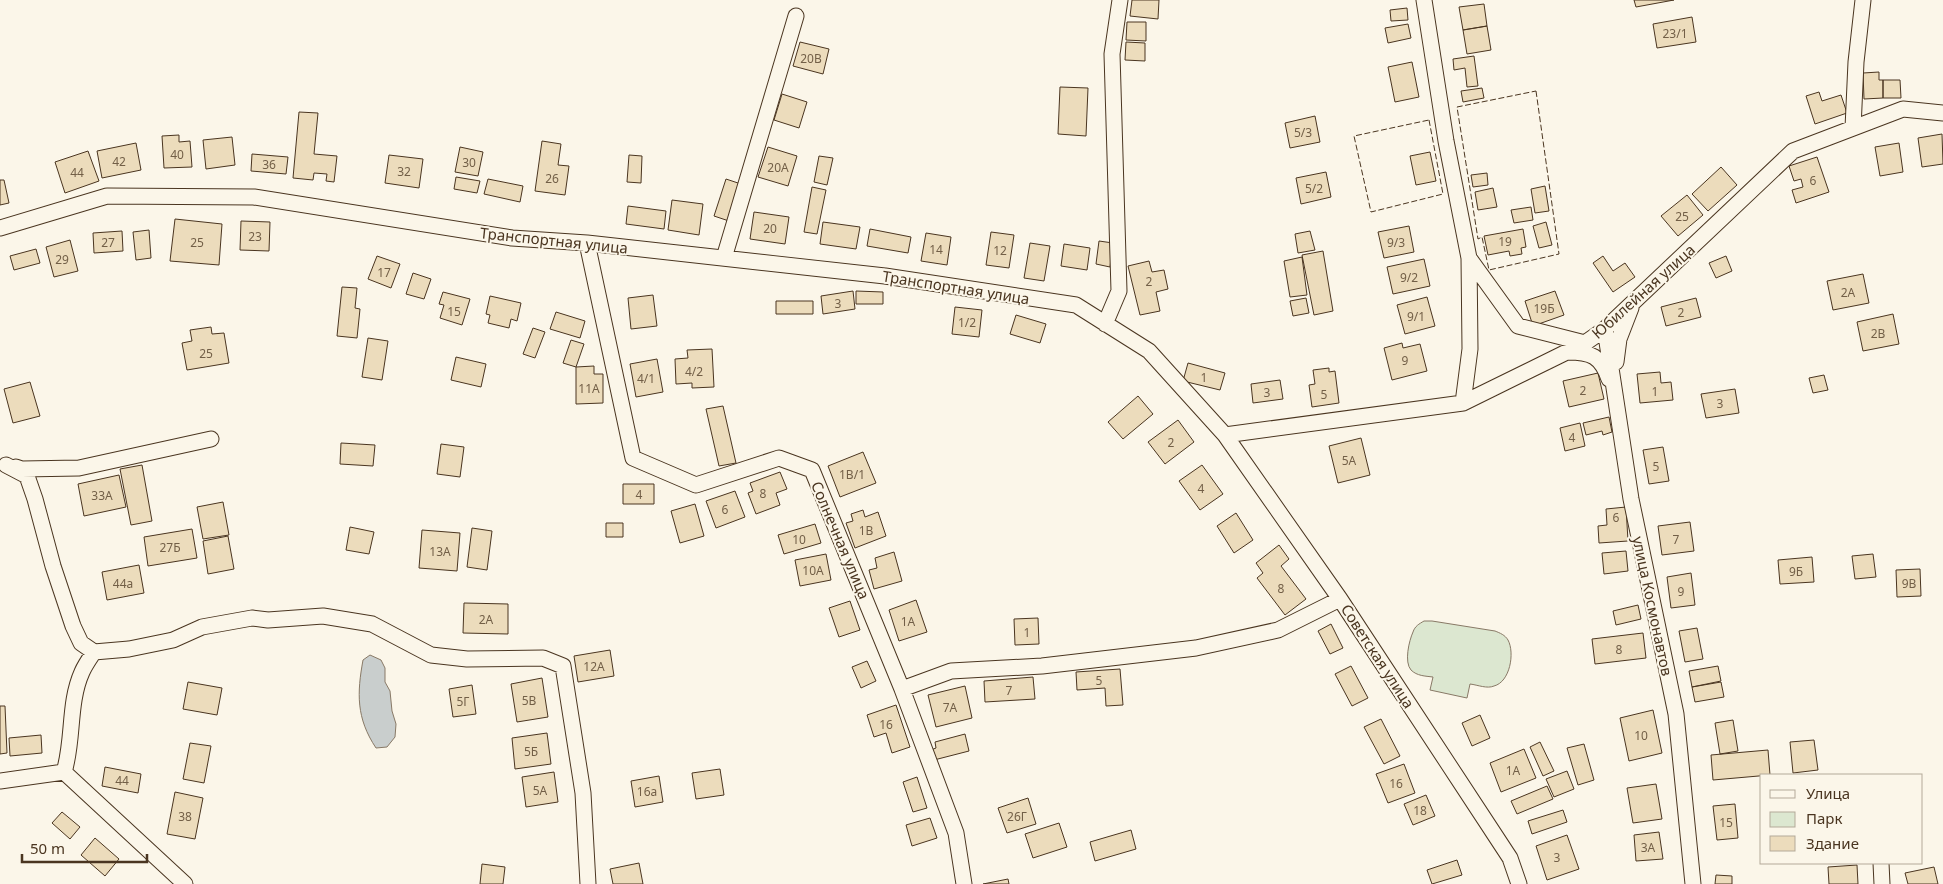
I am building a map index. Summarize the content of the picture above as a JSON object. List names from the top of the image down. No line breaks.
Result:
{"streets":{"street":["Транспортная улица","Юбилейная улица","Солнечная улица","улица Космонавтов","Советская улица"]},"crossings":[["Транспортная улица","Юбилейная улица"],["Транспортная улица","Солнечная улица"],["Транспортная улица","Советская улица"],["Юбилейная улица","улица Космонавтов"],["Юбилейная улица","Советская улица"]],"house_numbers":["23/1","20В","5/3","40","42","30","36","20А","32","44","26","6","5/2","25","20","23","19","27","25","9/3","14","12","29","17","9/2","2","2А","3","19Б","15","2","9/1","1/2","2В","25","9","4/2","1","4/1","11А","2","1","3","5","3","4","2","5А","5","1В/1","4","8","4","33А","6","6","1В","10","7","27Б","13А","10А","9Б","44а","9В","8","9","2А","1А","1","8","12А","5","7","5В","5Г","7А","16","10","5Б","1А","44","16","5А","16а","18","38","26Г","15","3А","3"],"legend":["Улица","Парк","Здание"],"scale_bar":"50 m"}
